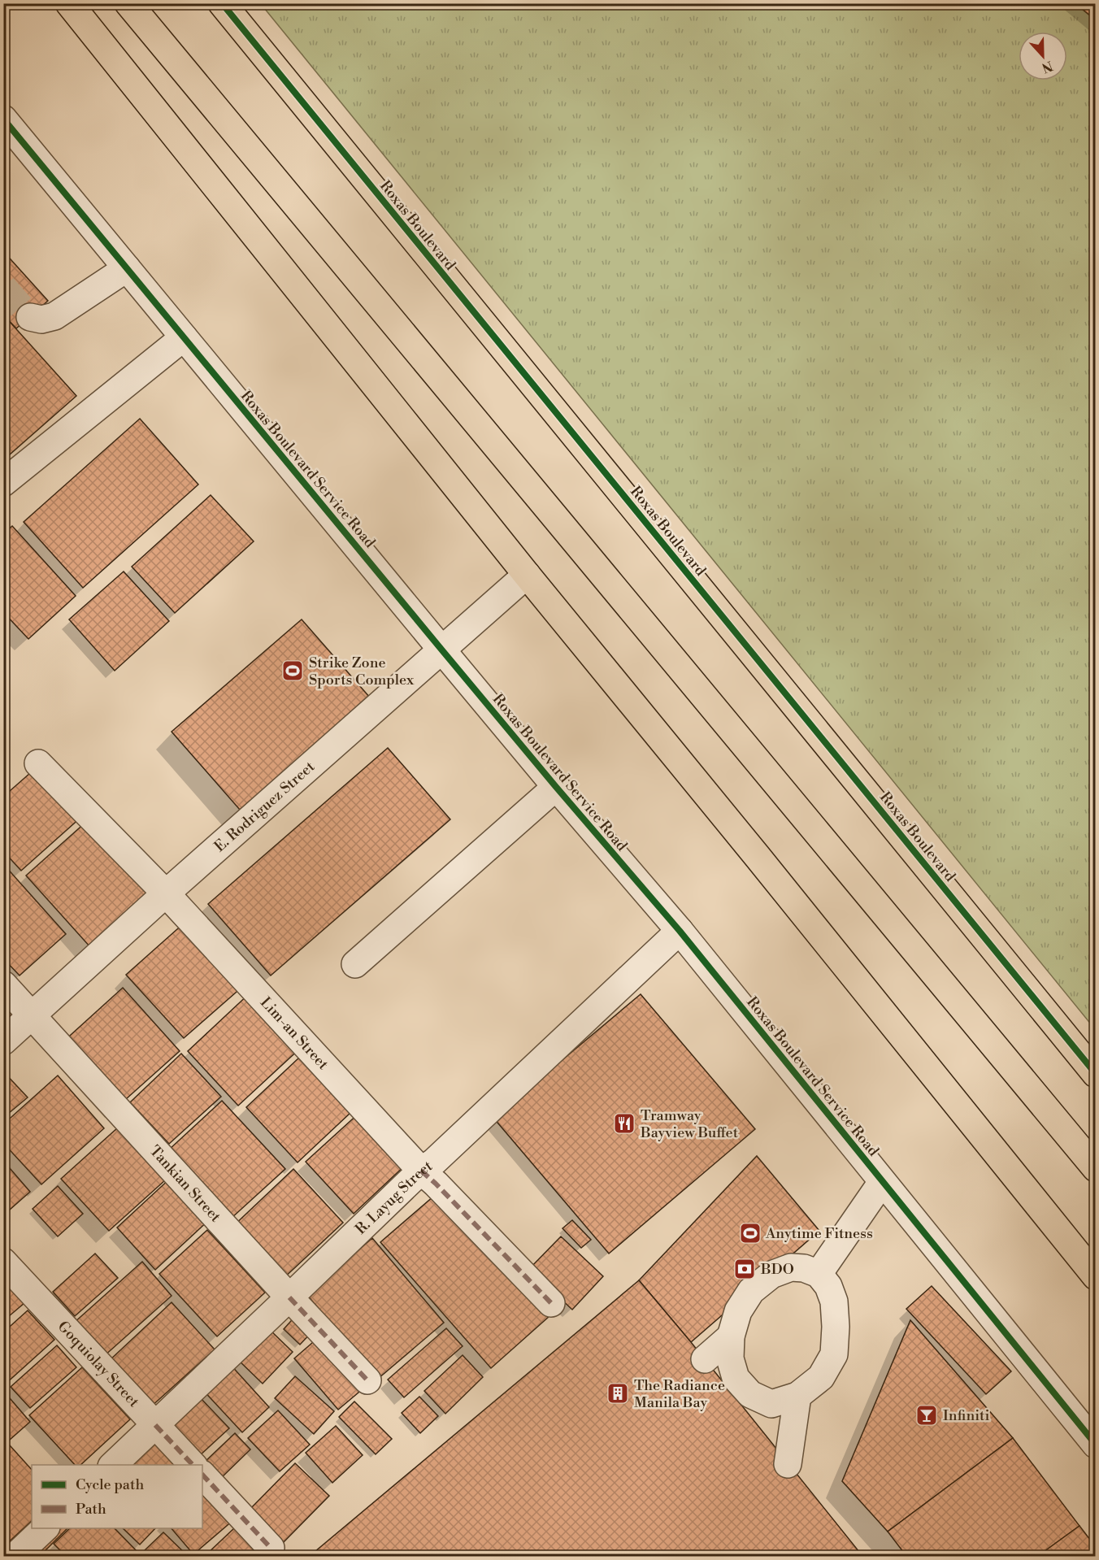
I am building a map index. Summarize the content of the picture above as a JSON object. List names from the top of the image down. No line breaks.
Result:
{"streets":{"main road":["Roxas Boulevard"],"street":["Roxas Boulevard Service Road","E. Rodriguez Street","Lim-an Street","Tankian Street","R. Layug Street","Goquiolay Street"]},"crossings":[["Roxas Boulevard Service Road","E. Rodriguez Street"],["Roxas Boulevard Service Road","R. Layug Street"],["E. Rodriguez Street","Lim-an Street"],["E. Rodriguez Street","Tankian Street"],["Lim-an Street","R. Layug Street"],["Tankian Street","R. Layug Street"],["R. Layug Street","Goquiolay Street"]],"places":{"sports":["Strike Zone Sports Complex","Anytime Fitness"],"restaurant":["Tramway Bayview Buffet"],"bank":["BDO"],"building":["The Radiance Manila Bay"],"bar":["Infiniti"]},"legend":["Cycle path","Path"],"north":"bottom"}
